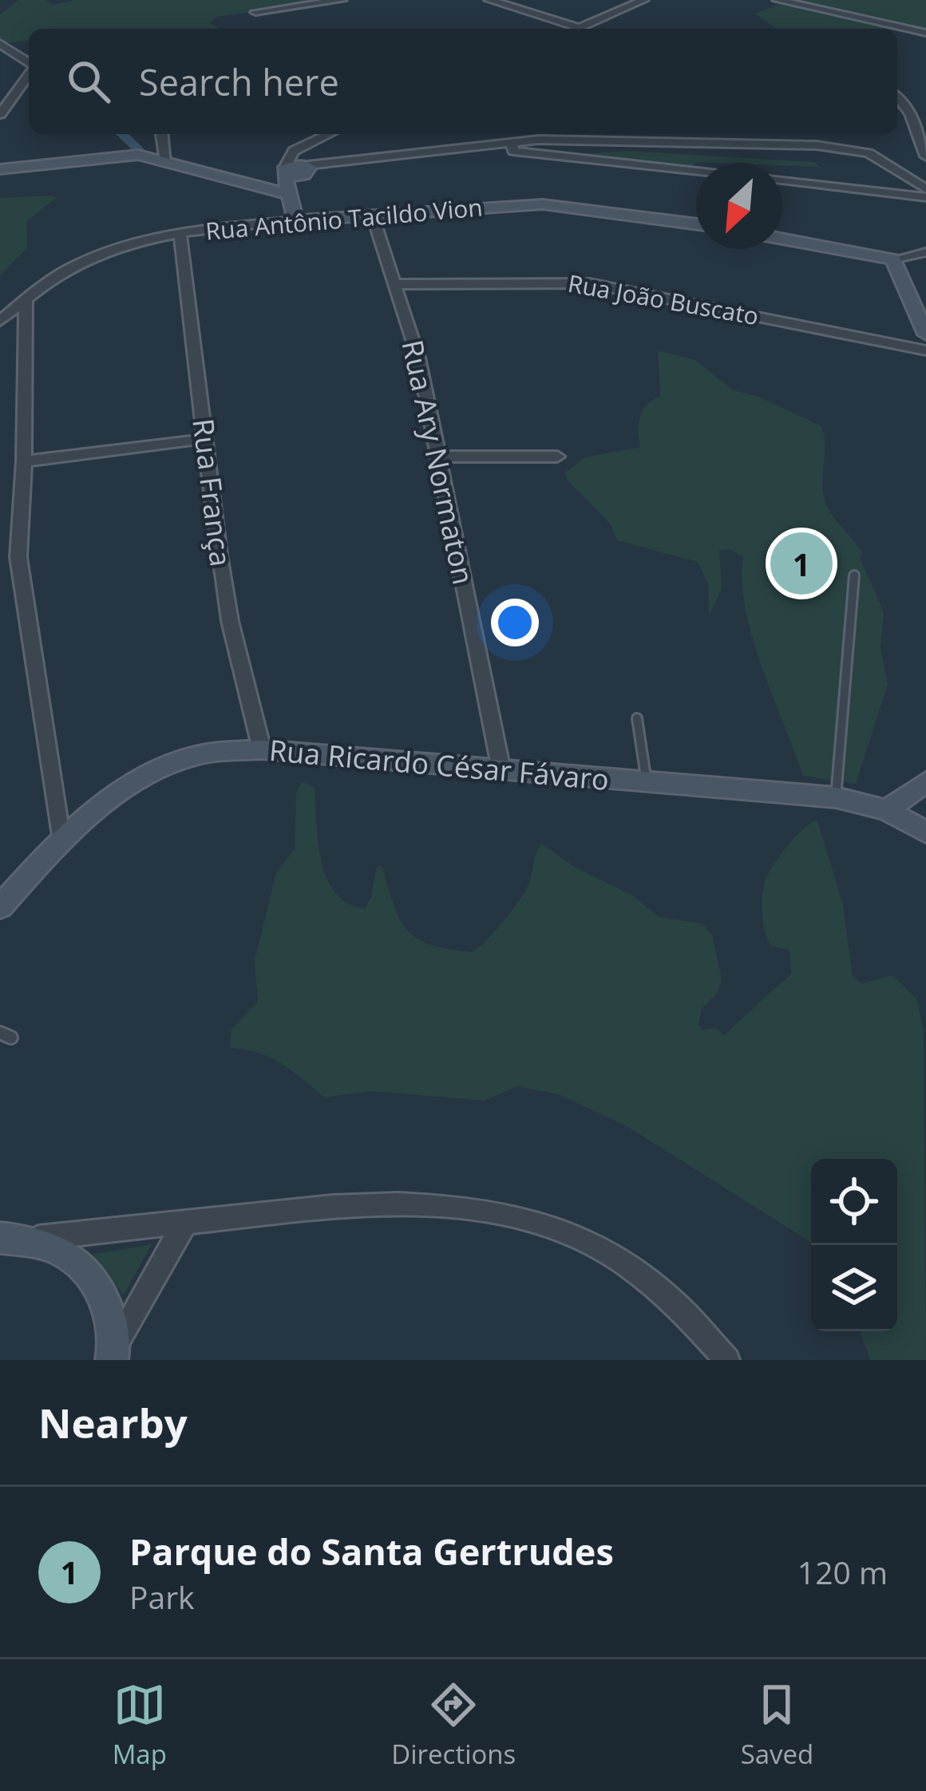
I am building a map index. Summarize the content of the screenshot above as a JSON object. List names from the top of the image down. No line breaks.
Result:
{"streets":{"street":["Rua Antônio Tacildo Vion","Rua João Buscato","Rua Ary Normaton","Rua França","Rua Ricardo César Fávaro"]},"crossings":[["Rua Antônio Tacildo Vion","Rua Ary Normaton"],["Rua Antônio Tacildo Vion","Rua França"],["Rua João Buscato","Rua Ary Normaton"],["Rua Ary Normaton","Rua Ricardo César Fávaro"],["Rua França","Rua Ricardo César Fávaro"]],"north":"bottom left","page":{"search":"Search here","pins":"1","heading":"Nearby","list":[{"mark":"1","name":"Parque do Santa Gertrudes","note":"Park","value":"120 m"}],"nav":["Map","Directions","Saved"]}}
